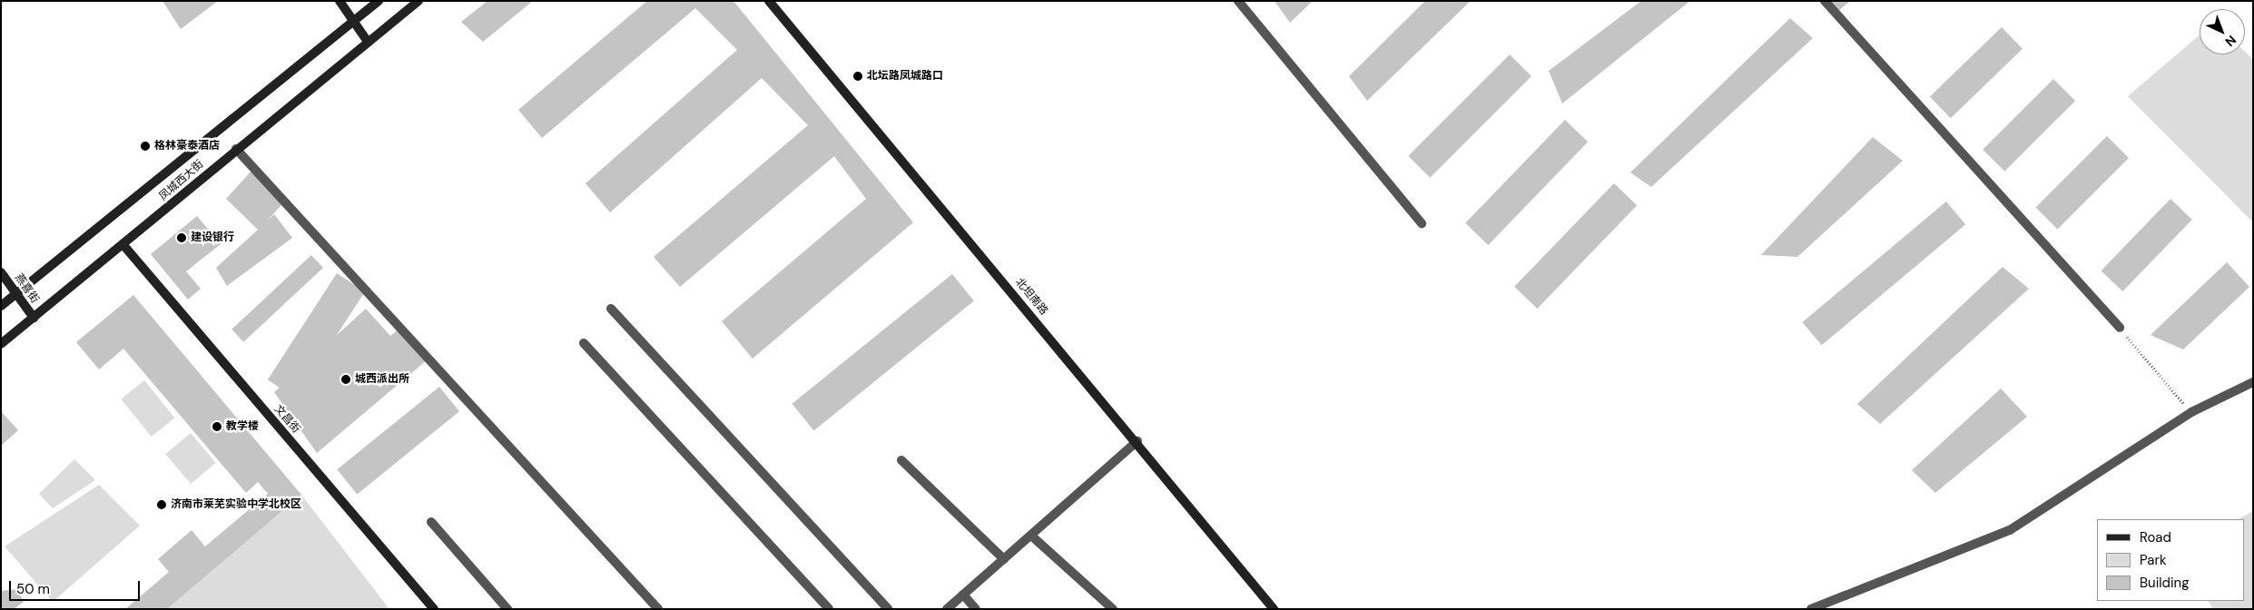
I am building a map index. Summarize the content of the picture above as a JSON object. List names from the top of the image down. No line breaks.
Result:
{"streets":{"main road":["凤城西大街","燕喜街","北坦南路","文昌街"]},"crossings":[["凤城西大街","燕喜街"],["凤城西大街","文昌街"]],"places":["北坛路凤城路口","格林豪泰酒店","建设银行","城西派出所","教学楼","济南市莱芜实验中学北校区"],"legend":["Road","Park","Building"],"scale_bar":"50 m","north":"bottom right"}
